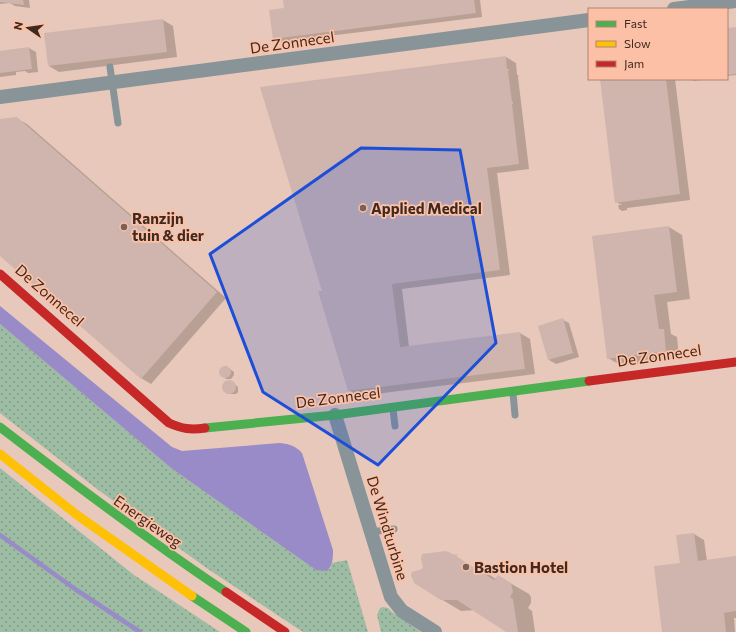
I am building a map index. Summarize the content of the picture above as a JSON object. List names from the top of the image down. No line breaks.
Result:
{"streets":{"street":["De Zonnecel","Energieweg","De Windturbine"]},"crossings":[["De Zonnecel","De Windturbine"]],"places":["Applied Medical","Ranzijn tuin & dier","Bastion Hotel"],"legend":["Fast","Slow","Jam"],"north":"left"}
